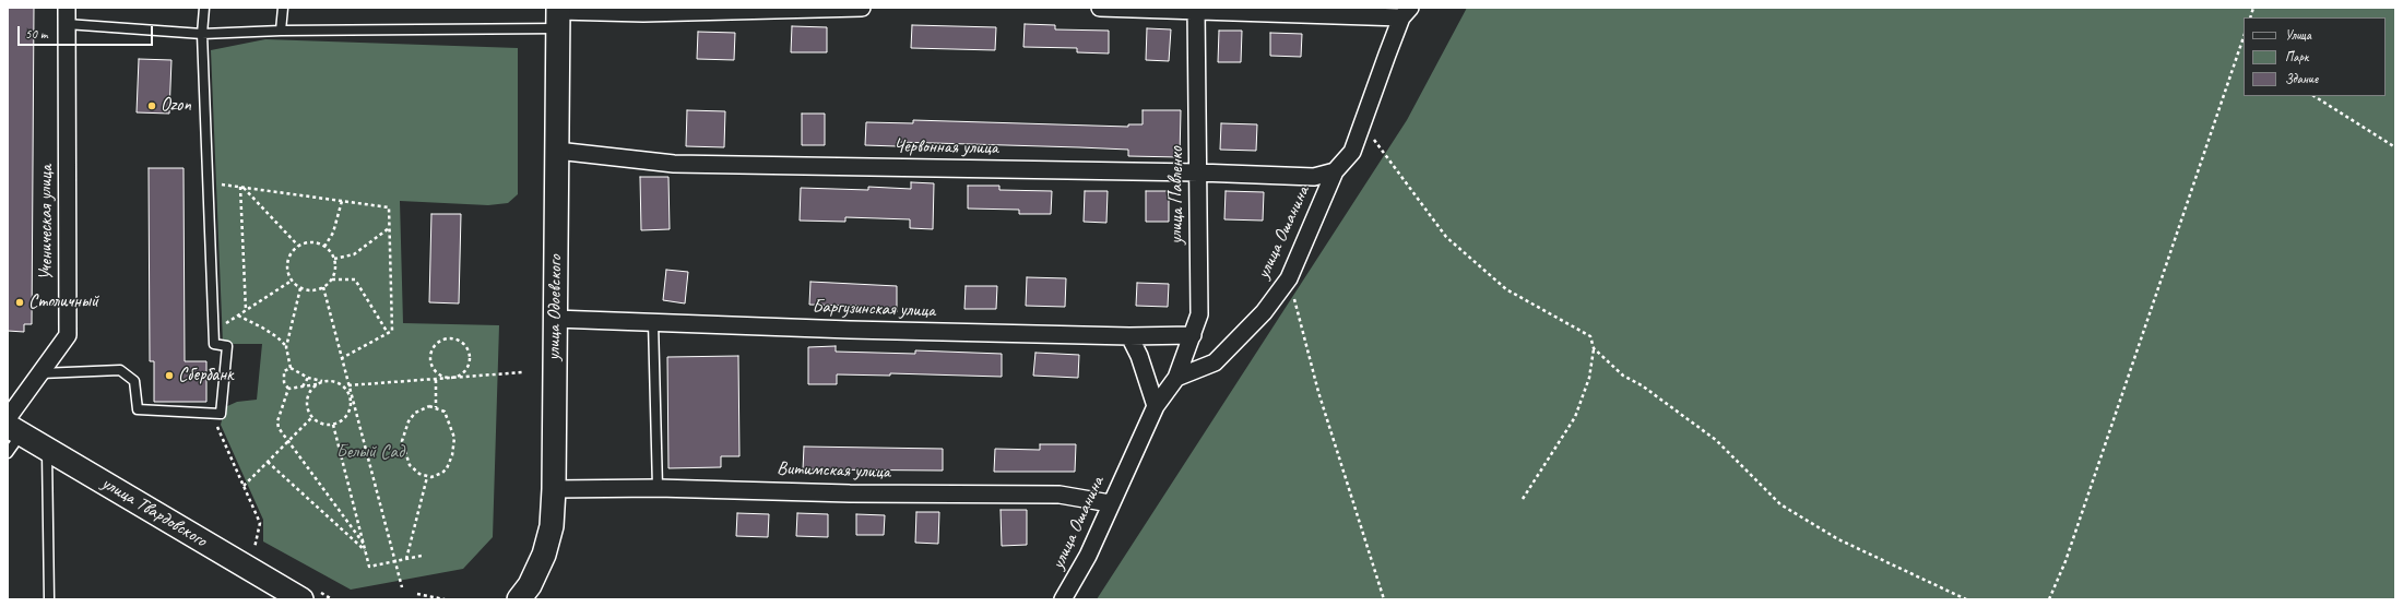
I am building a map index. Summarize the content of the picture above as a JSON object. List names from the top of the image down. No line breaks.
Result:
{"streets":{"street":["Червонная улица","улица Павленко","Ученическая улица","улица Ошанина","улица Одоевского","Баргузинская улица","Витимская улица","улица Твардовского"]},"crossings":[["Червонная улица","улица Павленко"],["Червонная улица","улица Ошанина"],["Червонная улица","улица Одоевского"],["улица Павленко","улица Ошанина"],["улица Павленко","Баргузинская улица"],["Ученическая улица","улица Твардовского"],["улица Ошанина","Витимская улица"],["улица Одоевского","Баргузинская улица"],["улица Одоевского","Витимская улица"]],"parks":["Белый Сад"],"places":["Ozon","Столичный","Сбербанк"],"legend":["Улица","Парк","Здание"],"scale_bar":"50 m"}
